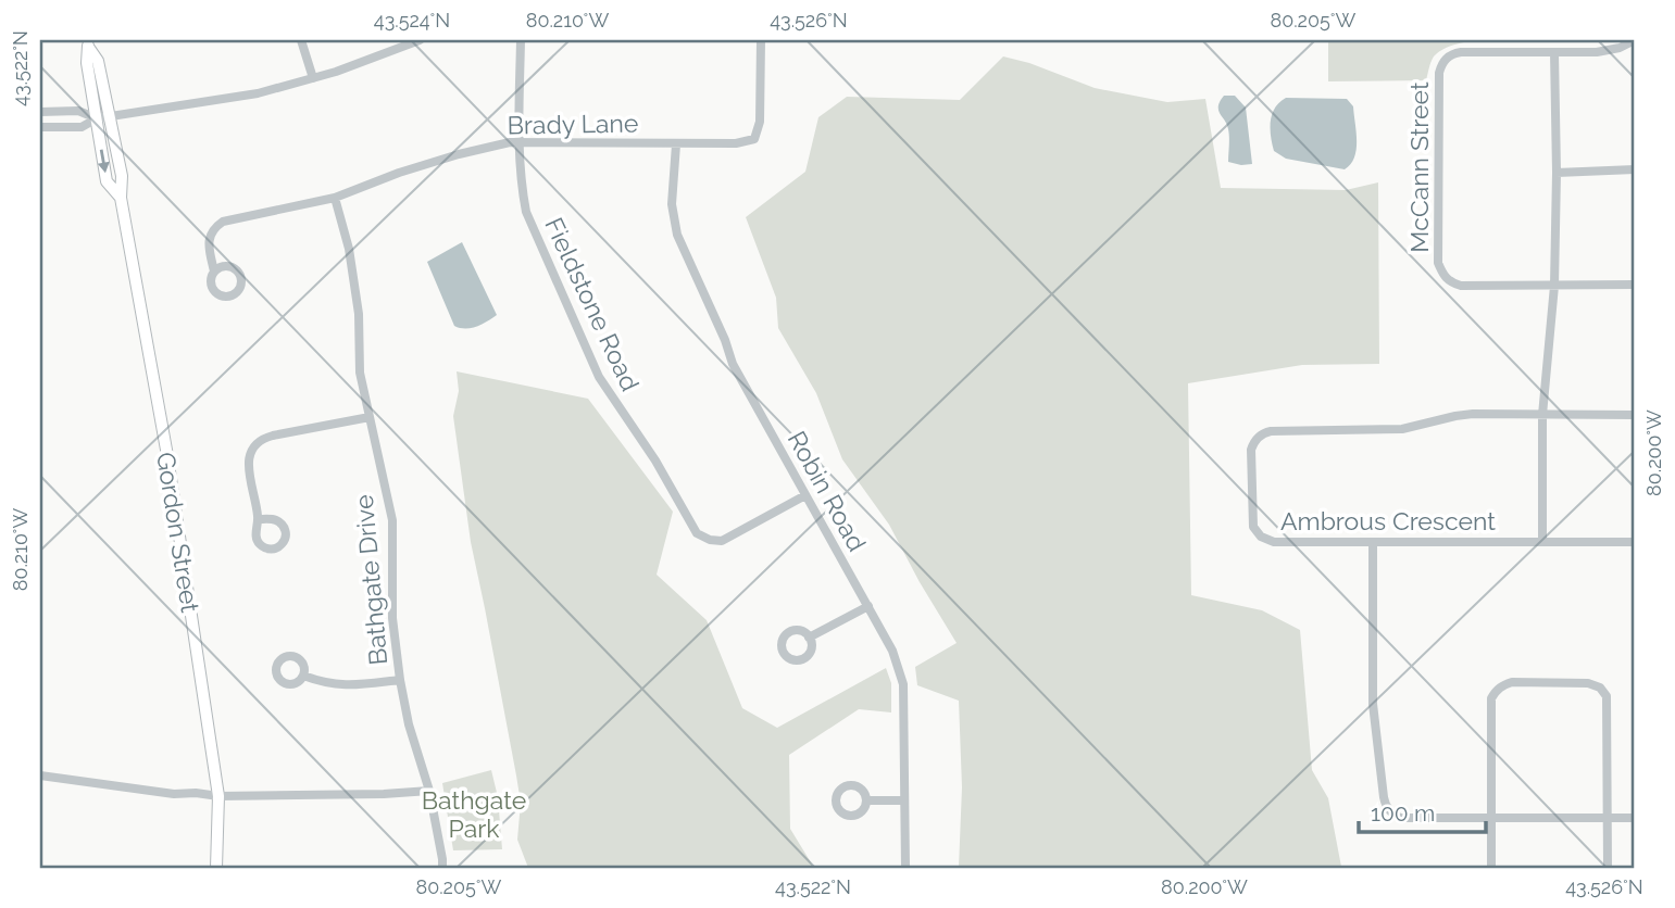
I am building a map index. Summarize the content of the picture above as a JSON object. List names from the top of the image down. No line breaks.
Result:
{"streets":{"main road":["Gordon Street"],"street":["Brady Lane","McCann Street","Fieldstone Road","Robin Road","Ambrous Crescent","Bathgate Drive"]},"crossings":[["Brady Lane","Fieldstone Road"],["Brady Lane","Robin Road"],["Brady Lane","Bathgate Drive"],["Fieldstone Road","Robin Road"]],"parks":["Bathgate Park"],"scale_bar":"100 m","coordinates":["43.524°N","80.210°W","43.526°N","80.205°W","43.522°N","80.200°W"]}
